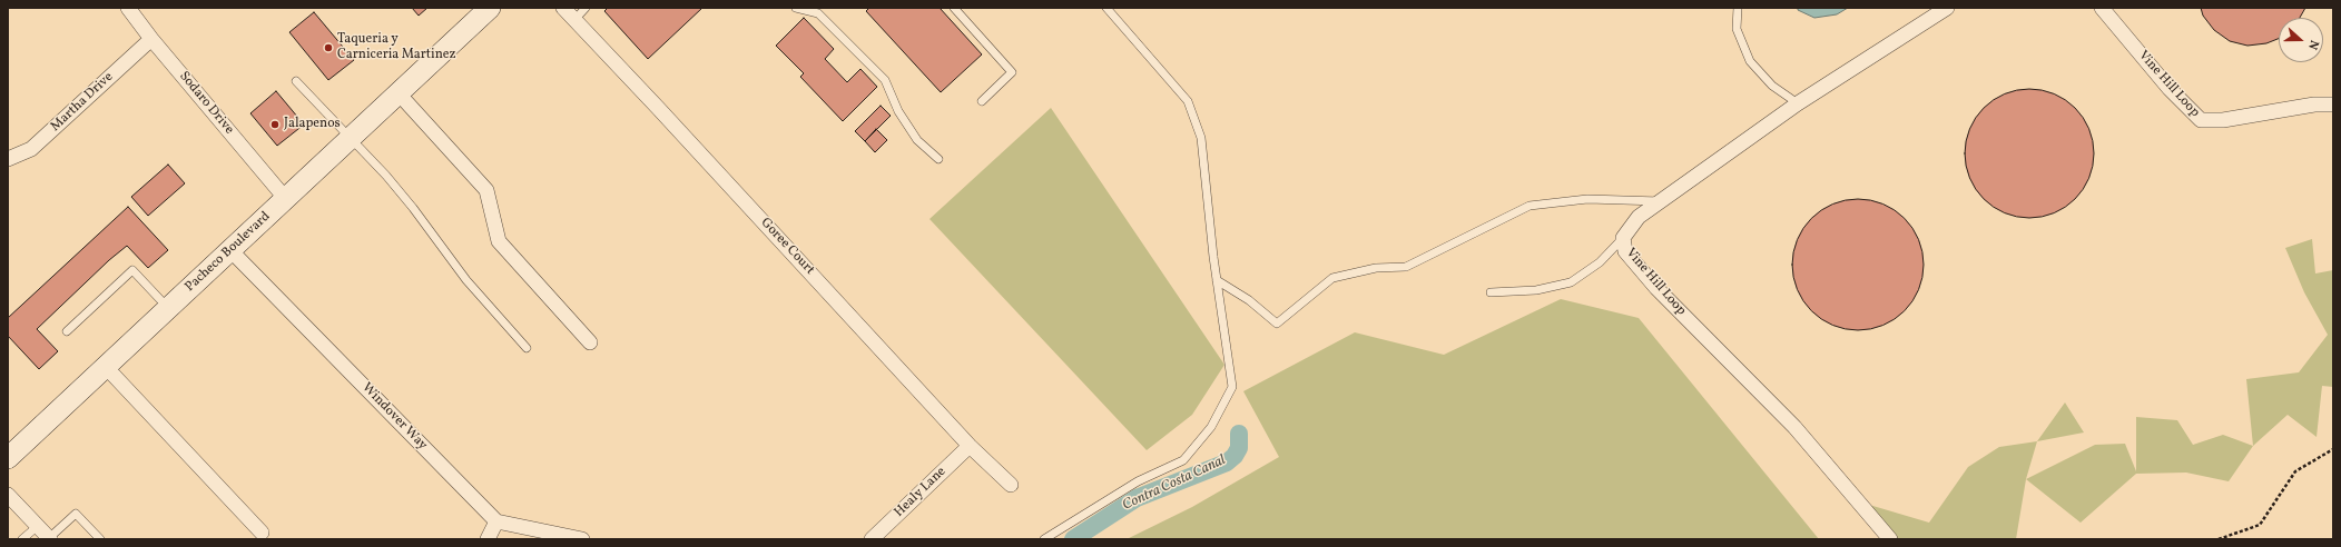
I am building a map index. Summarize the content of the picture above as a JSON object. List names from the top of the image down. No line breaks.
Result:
{"streets":{"main road":["Pacheco Boulevard"],"street":["Vine Hill Loop","Martha Drive","Sodaro Drive","Goree Court","Windover Way","Healy Lane"]},"crossings":[["Martha Drive","Sodaro Drive"],["Sodaro Drive","Pacheco Boulevard"],["Goree Court","Healy Lane"],["Pacheco Boulevard","Windover Way"]],"water":["Contra Costa Canal"],"places":["Taqueria y Carniceria Martinez","Jalapenos"],"north":"right"}
